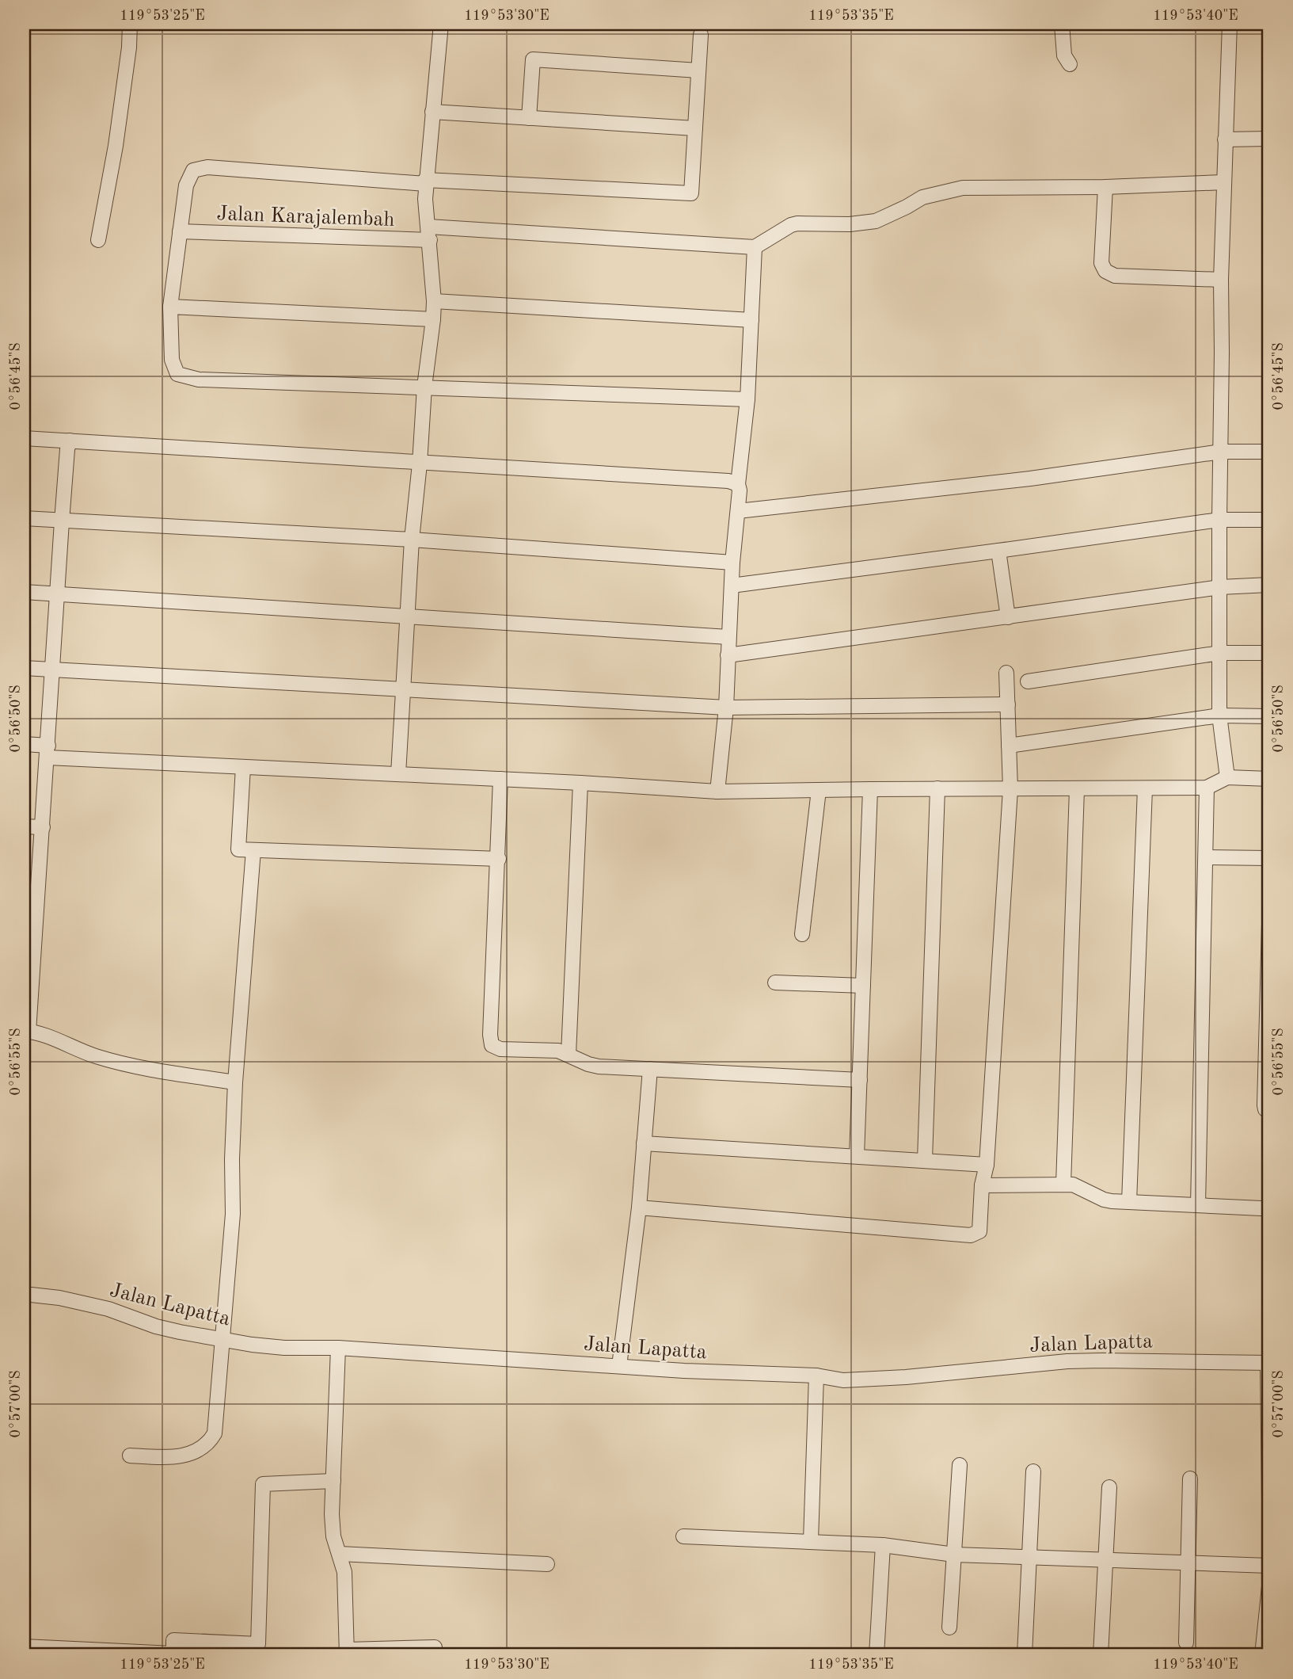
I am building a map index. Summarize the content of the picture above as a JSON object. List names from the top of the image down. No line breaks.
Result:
{"streets":{"street":["Jalan Karajalembah","Jalan Lapatta"]},"coordinates":["119°53'25\"E","119°53'30\"E","119°53'35\"E","119°53'40\"E","0°56'45\"S","0°56'50\"S","0°56'55\"S","0°57'00\"S"]}
